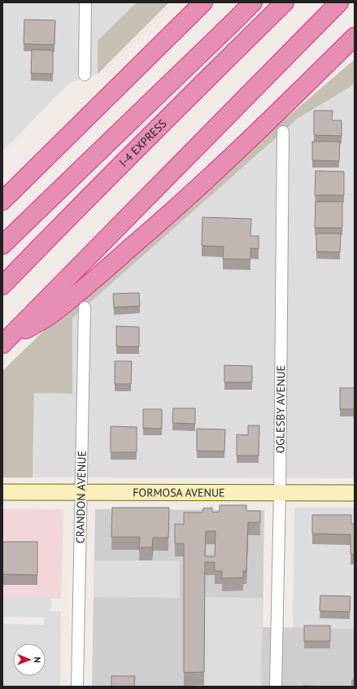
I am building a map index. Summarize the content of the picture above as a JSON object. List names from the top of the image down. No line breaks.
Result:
{"streets":{"highway":["I-4 EXPRESS"],"street":["OGLESBY AVENUE","FORMOSA AVENUE","CRANDON AVENUE"]},"crossings":[["OGLESBY AVENUE","FORMOSA AVENUE"],["FORMOSA AVENUE","CRANDON AVENUE"]],"north":"right"}
